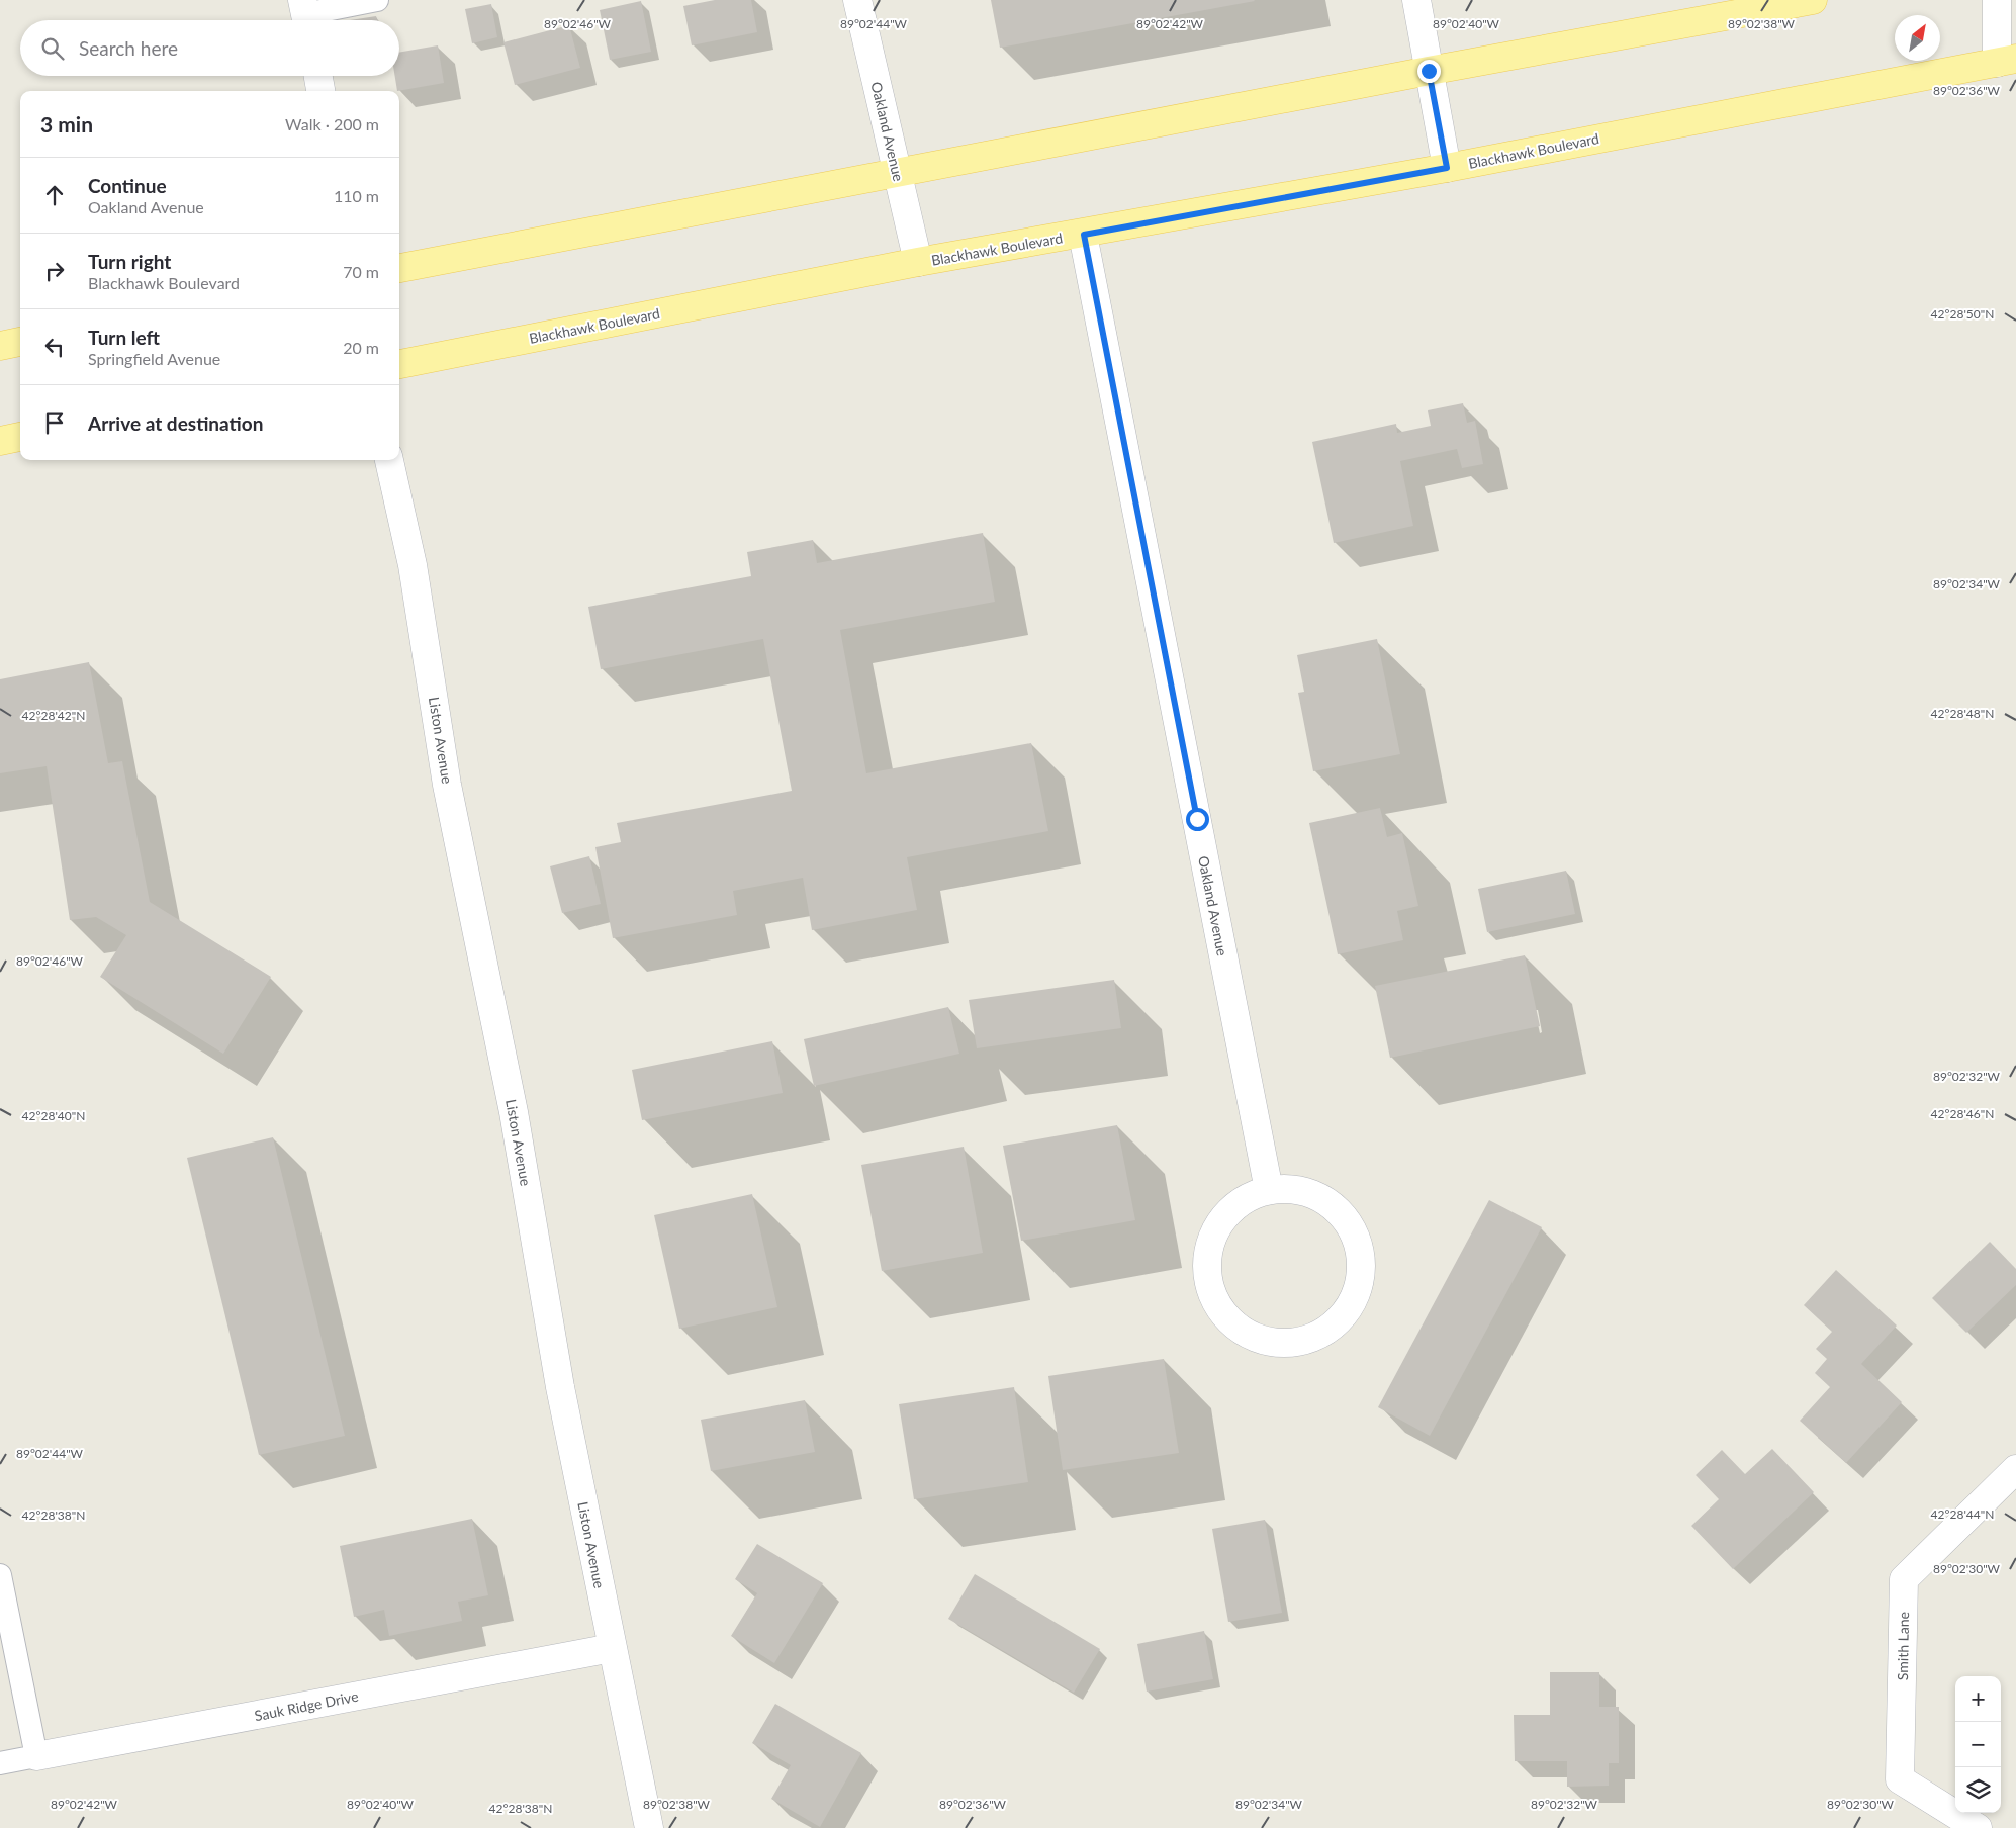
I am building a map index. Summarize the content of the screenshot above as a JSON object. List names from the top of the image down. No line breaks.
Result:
{"streets":{"main road":["Blackhawk Boulevard"],"street":["Oakland Avenue","Liston Avenue","Smith Lane","Sauk Ridge Drive"]},"crossings":[["Oakland Avenue","Blackhawk Boulevard"],["Liston Avenue","Sauk Ridge Drive"]],"north":"top right","page":{"search":"Search here","heading":["3 min","Walk · 200 m"],"list":[["Continue","Oakland Avenue","110 m"],["Turn right","Blackhawk Boulevard","70 m"],["Turn left","Springfield Avenue","20 m"],"Arrive at destination"],"map_buttons":["+","−"]},"coordinates":["89°02'38\"W","89°02'46\"W","89°02'44\"W","89°02'42\"W","89°02'40\"W","89°02'36\"W","42°28'50\"N","89°02'34\"W","42°28'48\"N","42°28'42\"N","89°02'32\"W","42°28'46\"N","42°28'40\"N","42°28'44\"N","42°28'38\"N","89°02'30\"W"]}
